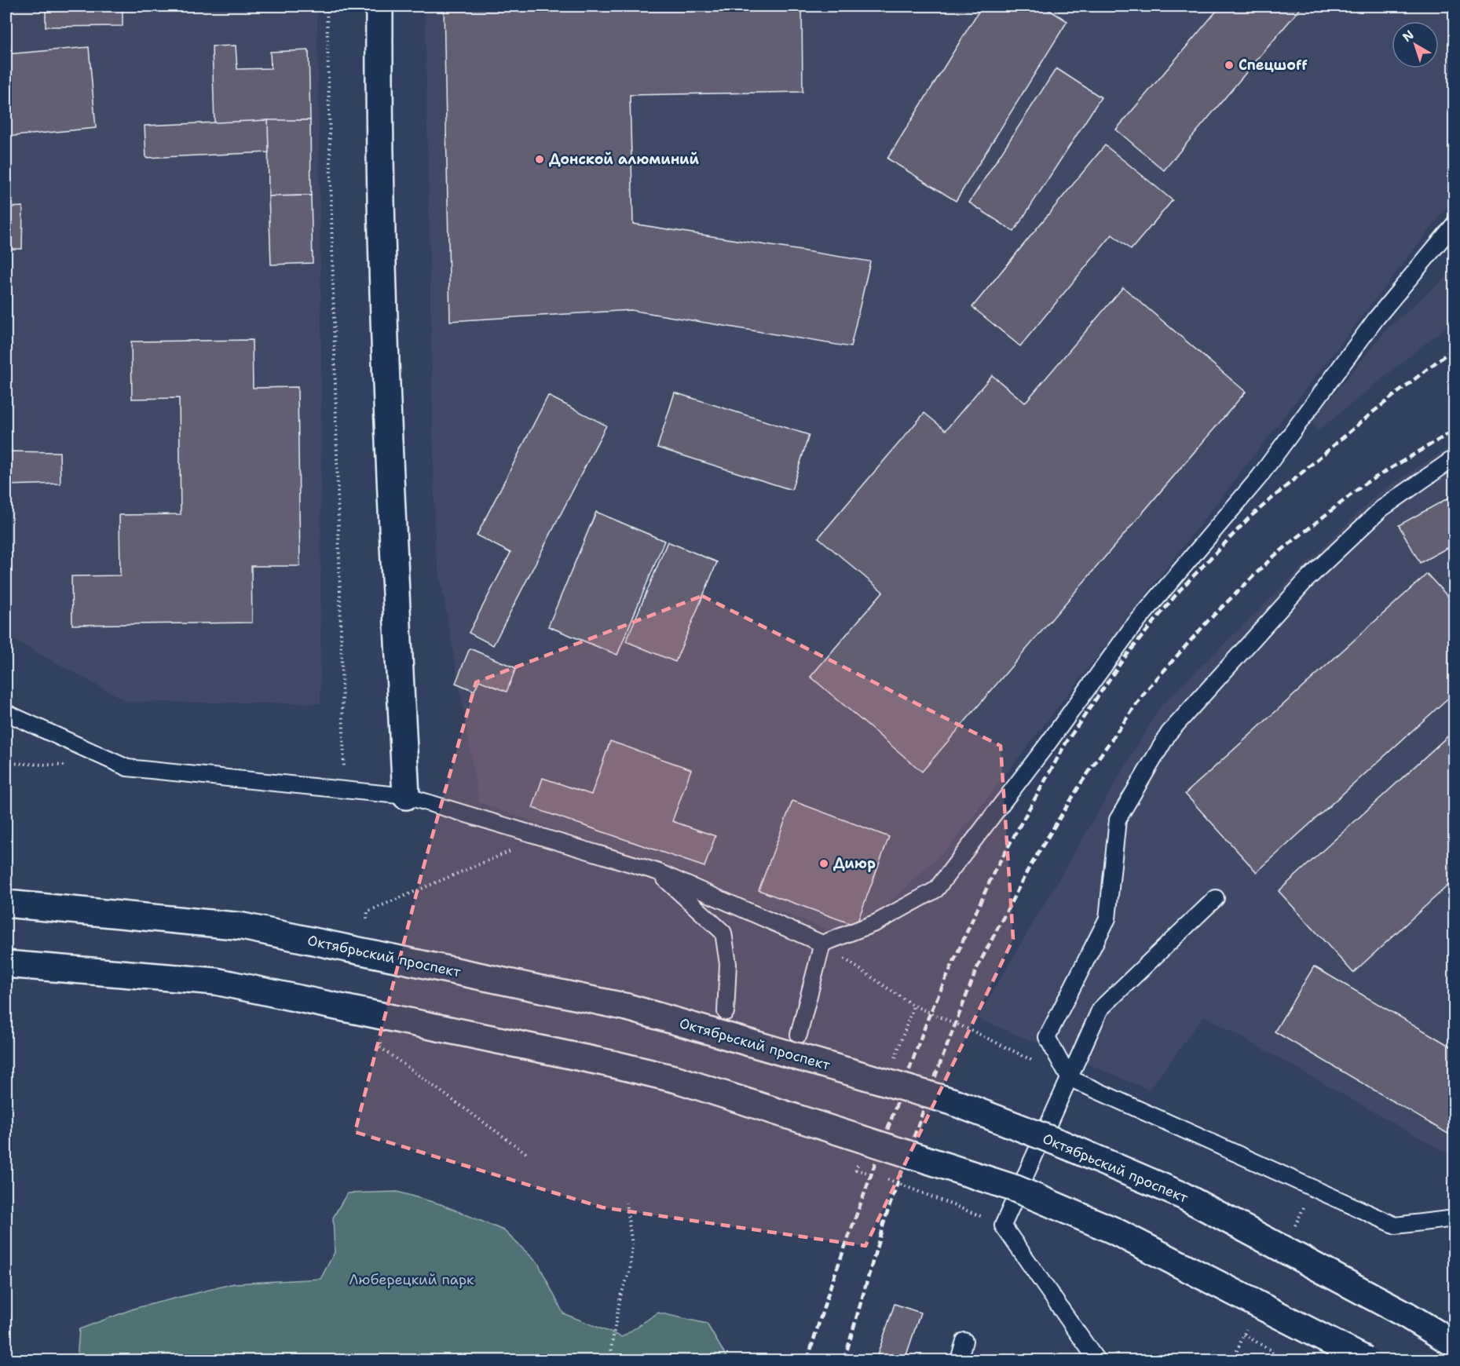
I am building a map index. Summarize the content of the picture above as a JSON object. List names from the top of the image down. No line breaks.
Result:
{"streets":{"main road":["Октябрьский проспект"]},"parks":["Люберецкий парк"],"places":["Спецшoff","Донской алюминий","Диюр"],"north":"top left"}
